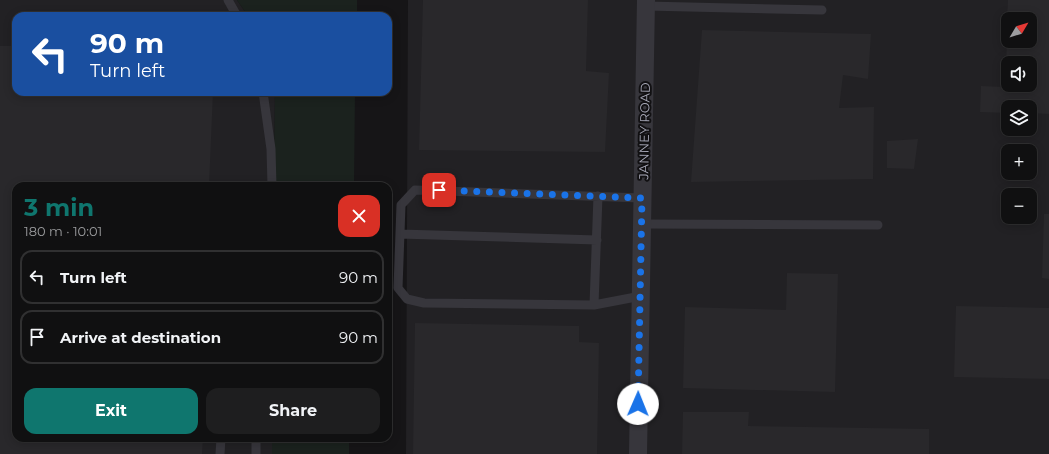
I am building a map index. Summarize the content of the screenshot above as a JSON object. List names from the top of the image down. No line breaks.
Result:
{"streets":{"street":["JANNEY ROAD"]},"north":"top right","page":{"map_buttons":["+","−"],"turn":["90 m","Turn left"],"heading":["3 min","180 m · 10:01"],"list":[{"name":"Turn left","value":"90 m"},{"name":"Arrive at destination","value":"90 m"}],"buttons":["Exit","Share"]}}
